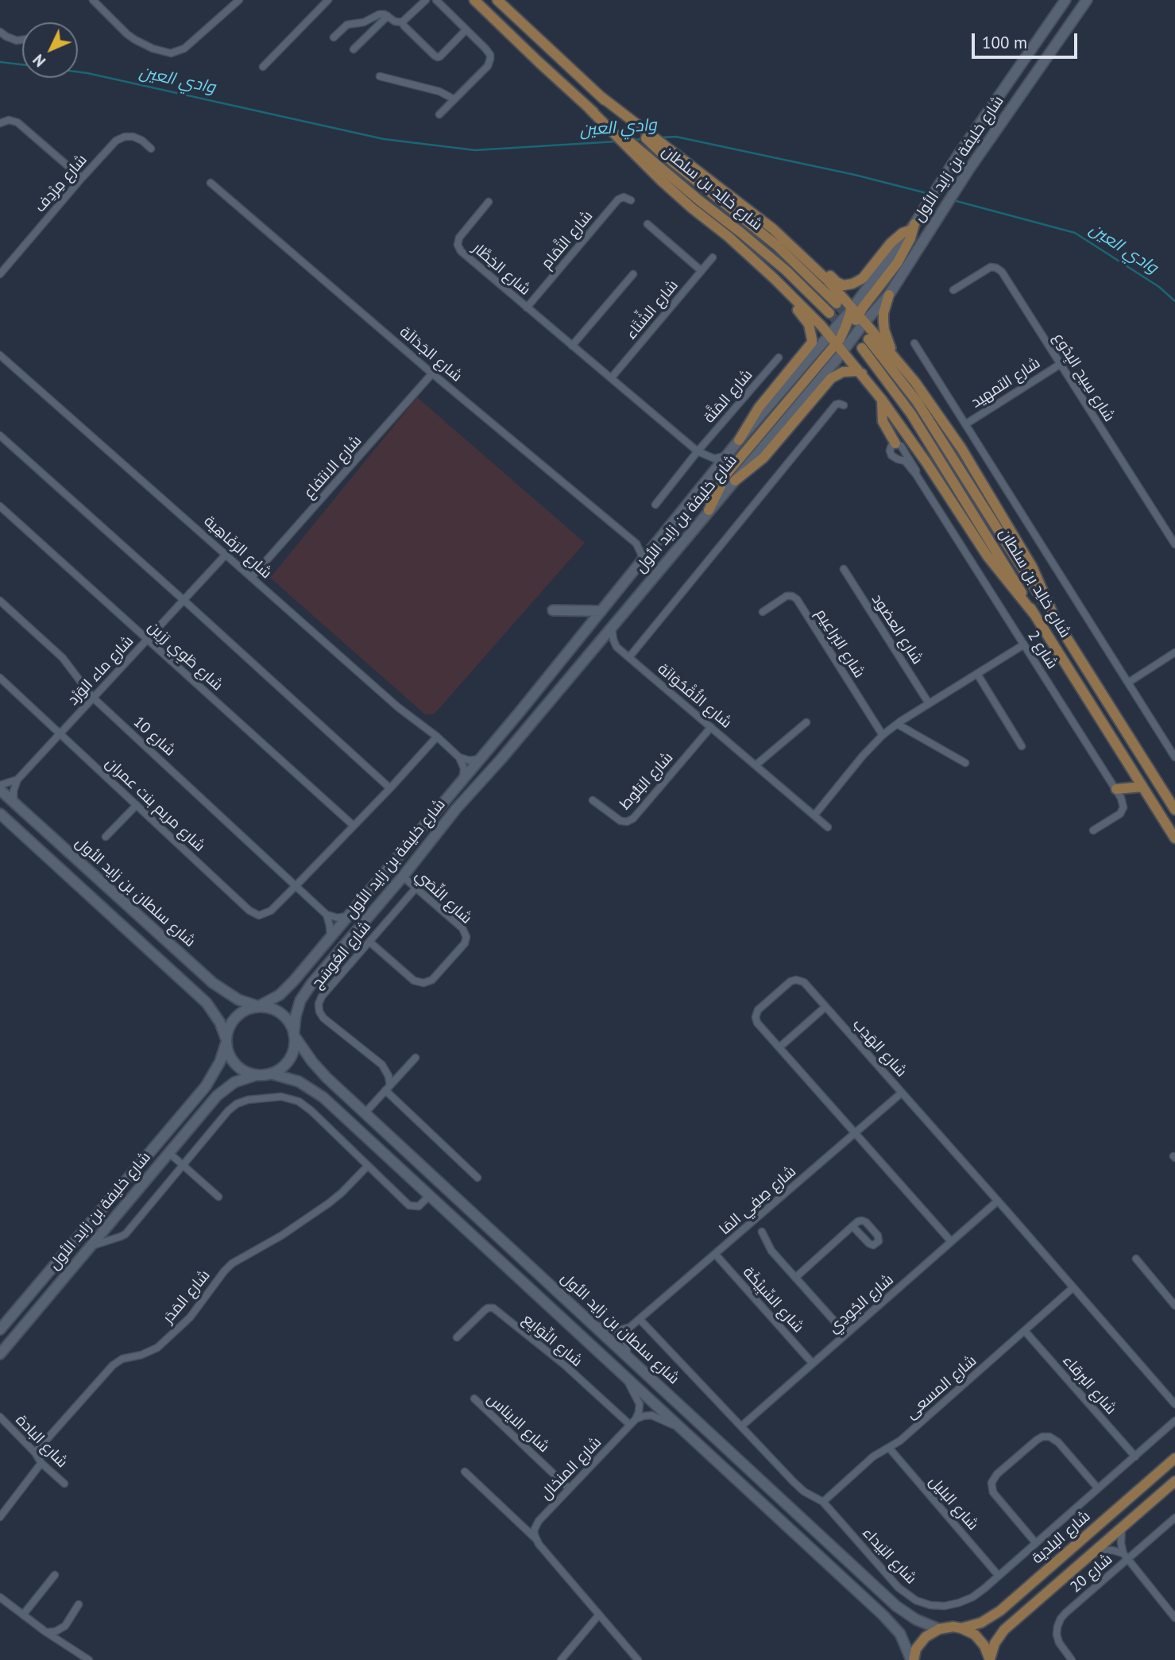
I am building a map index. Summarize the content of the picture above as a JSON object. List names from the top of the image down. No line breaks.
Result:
{"streets":{"main road":["شارع خليفة بن زايد الأول","شارع خالِد بن سلطان","شارع سلطان بن زايد الأول","شارع البلدية"],"street":["شارع مِرْدِف","شارع التَّمَام","شارع الخِطَّار","شارع الشِّتَاء","شارع الجَدَالَة","شارع سِيح البِدُوع","شارع التمهيد","شارع المَتَّة","شارع الانتفاع","شارع الرَفَاهِية","شارع العضود","شارع البَراعِيم","شارع 2","شارع طَوِي رَزِين","شارع ماء الوَرْد","شارع الأُقْحُوَانَة","شارع 10","شارع البَلُّوط","شارع مريم بنت عمران","شارع النِّصَي","شارع العُوسَج","شارع الهَدِب","شارع صِفِي المَا","شارع المَدَر","شارع السِّبِيْكَة","شارع الجُودِي","شارع النِّوَايِع","شارع البرقاء","شارع المسعى","شارع الايناس","شارع البادة","شارع المنخال","شارع البليل","شارع البَيداء","شارع 20"]},"crossings":[["شارع خليفة بن زايد الأول","شارع سلطان بن زايد الأول"],["شارع خليفة بن زايد الأول","شارع النِّصَي"],["شارع التَّمَام","شارع الخِطَّار"],["شارع الخِطَّار","شارع الشِّتَاء"],["شارع الخِطَّار","شارع المَتَّة"],["شارع الجَدَالَة","شارع الانتفاع"],["شارع سِيح البِدُوع","شارع التمهيد"],["شارع الانتفاع","شارع الرَفَاهِية"],["شارع الرَفَاهِية","شارع ماء الوَرْد"],["شارع الرَفَاهِية","شارع مريم بنت عمران"],["شارع طَوِي رَزِين","شارع ماء الوَرْد"],["شارع طَوِي رَزِين","شارع مريم بنت عمران"],["شارع ماء الوَرْد","شارع 10"],["شارع ماء الوَرْد","شارع مريم بنت عمران"],["شارع الأُقْحُوَانَة","شارع البَلُّوط"],["شارع 10","شارع مريم بنت عمران"],["شارع سلطان بن زايد الأول","شارع البلدية"],["شارع النِّصَي","شارع العُوسَج"],["شارع الهَدِب","شارع صِفِي المَا"],["شارع الهَدِب","شارع الجُودِي"],["شارع الهَدِب","شارع المسعى"],["شارع صِفِي المَا","شارع السِّبِيْكَة"],["شارع صِفِي المَا","شارع البَيداء"],["شارع المَدَر","شارع البادة"],["شارع السِّبِيْكَة","شارع الجُودِي"],["شارع الجُودِي","شارع البَيداء"],["شارع النِّوَايِع","شارع المنخال"],["شارع البرقاء","شارع المسعى"],["شارع البرقاء","شارع البَيداء"],["شارع المسعى","شارع البليل"],["شارع المسعى","شارع البَيداء"],["شارع الايناس","شارع المنخال"],["شارع البليل","شارع البَيداء"]],"water":["وادي العين"],"scale_bar":"100 m","north":"bottom left"}
